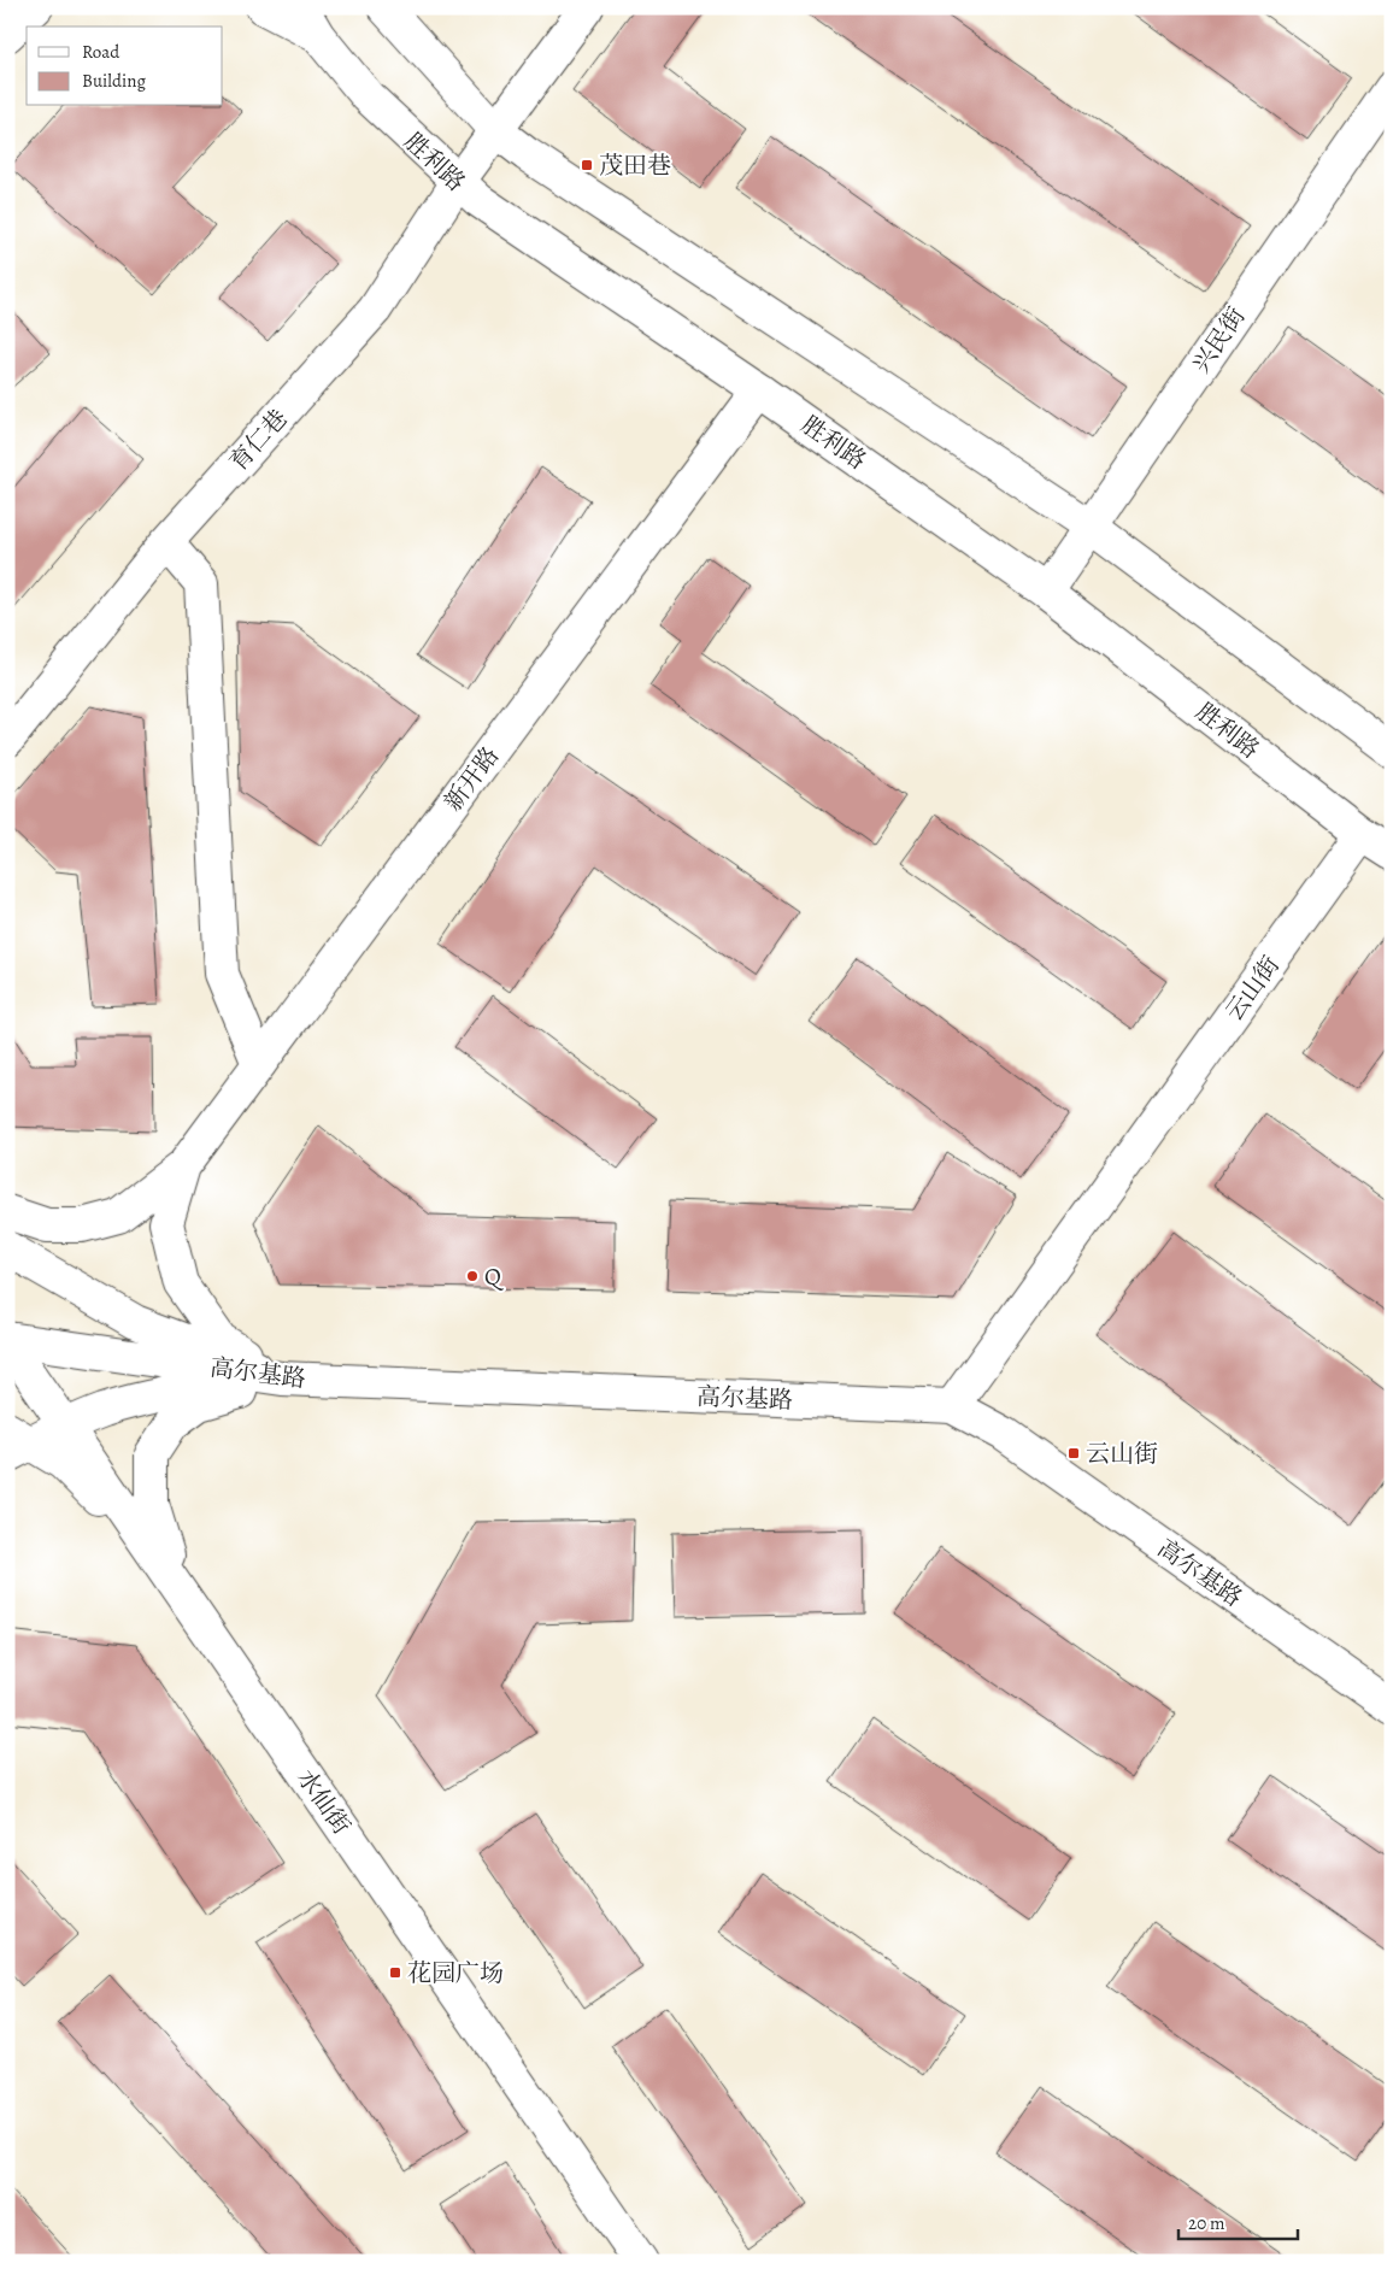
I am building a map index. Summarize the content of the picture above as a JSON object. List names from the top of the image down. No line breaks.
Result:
{"streets":{"main road":["胜利路","兴民街","育仁巷","新开路","云山街","高尔基路","水仙街"]},"crossings":[["胜利路","兴民街"],["胜利路","育仁巷"],["胜利路","新开路"],["胜利路","云山街"],["云山街","高尔基路"],["高尔基路","水仙街"]],"places":{"transit":["茂田巷","云山街","花园广场"],"other":["Q"]},"legend":["Road","Building"],"scale_bar":"20 m"}
